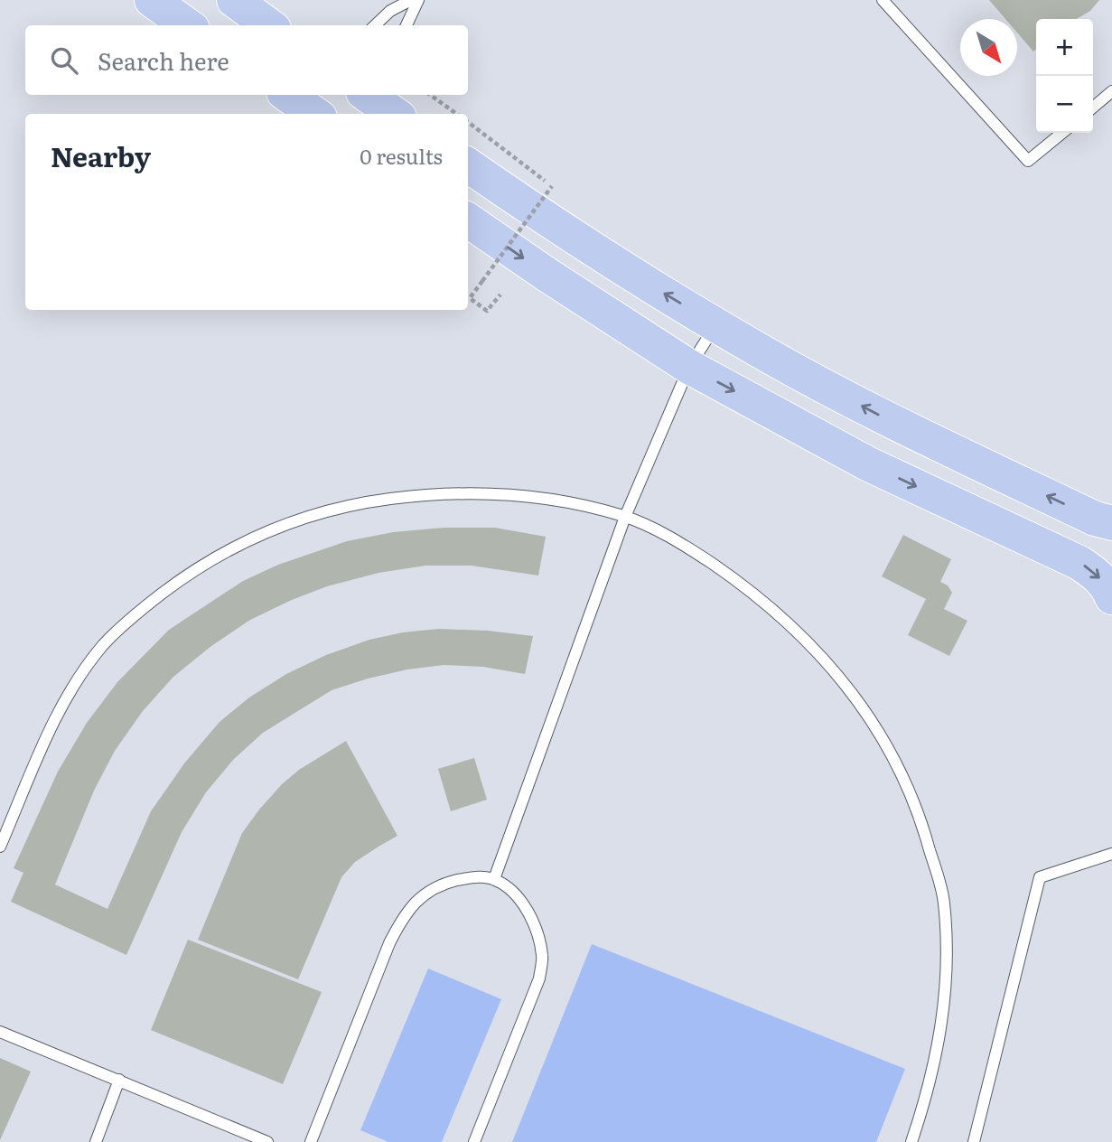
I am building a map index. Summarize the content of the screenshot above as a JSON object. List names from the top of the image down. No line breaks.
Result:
{"north":"bottom right","page":{"map_buttons":["+","−"],"search":"Search here","heading":["Nearby","0 results"]}}
